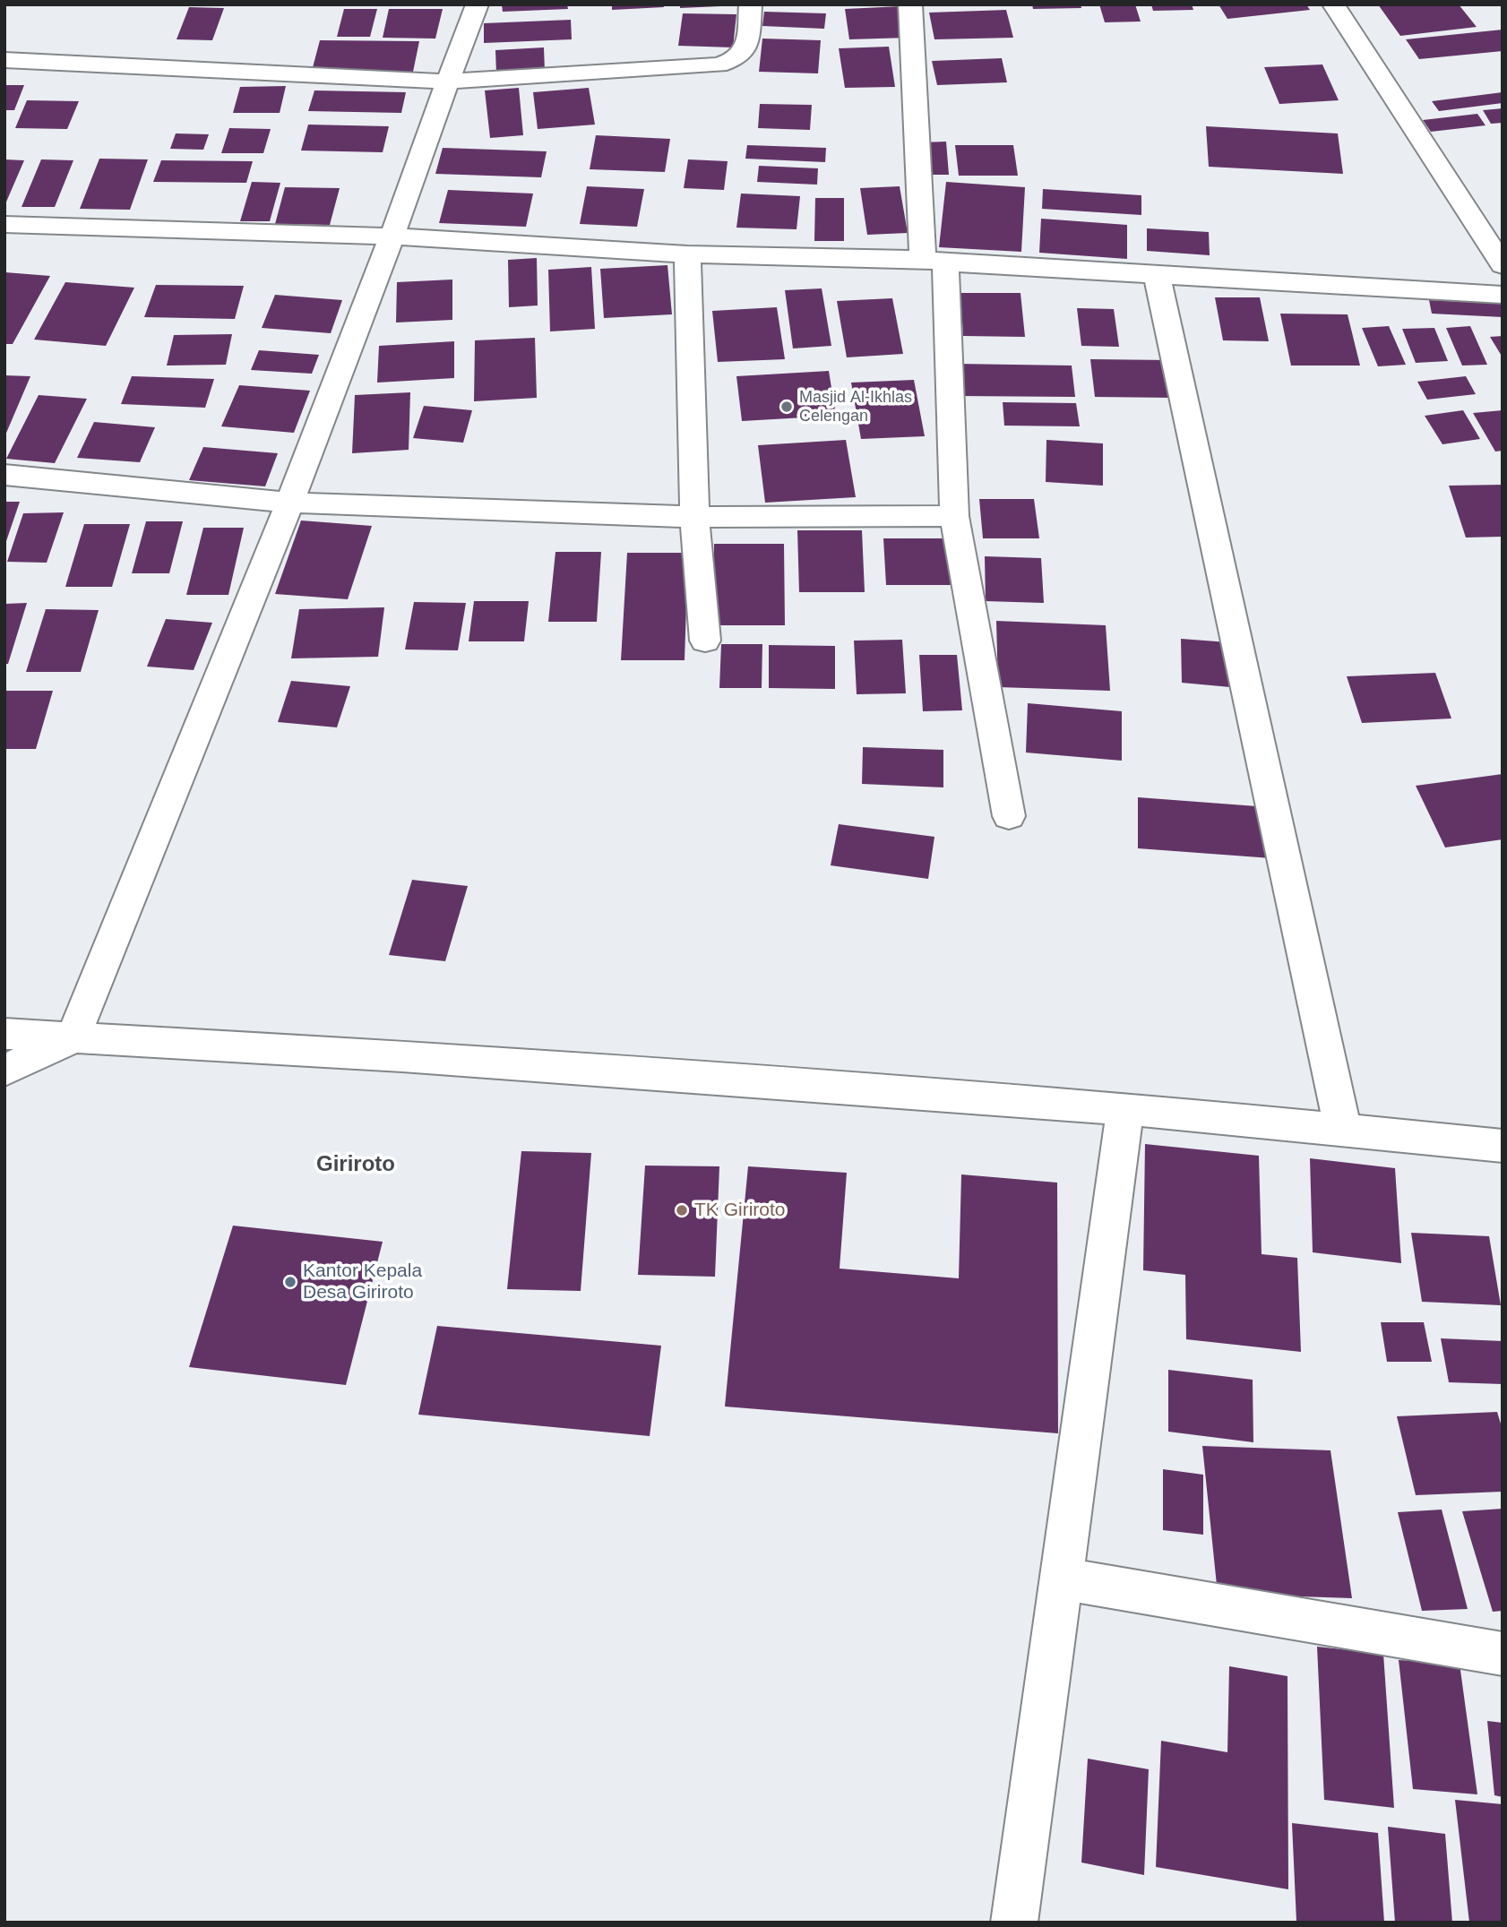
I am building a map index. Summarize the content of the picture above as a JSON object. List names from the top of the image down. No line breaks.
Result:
{"districts":["Giriroto"],"places":["Masjid Al-Ikhlas Celengan","TK Giriroto","Kantor Kepala Desa Giriroto"]}
